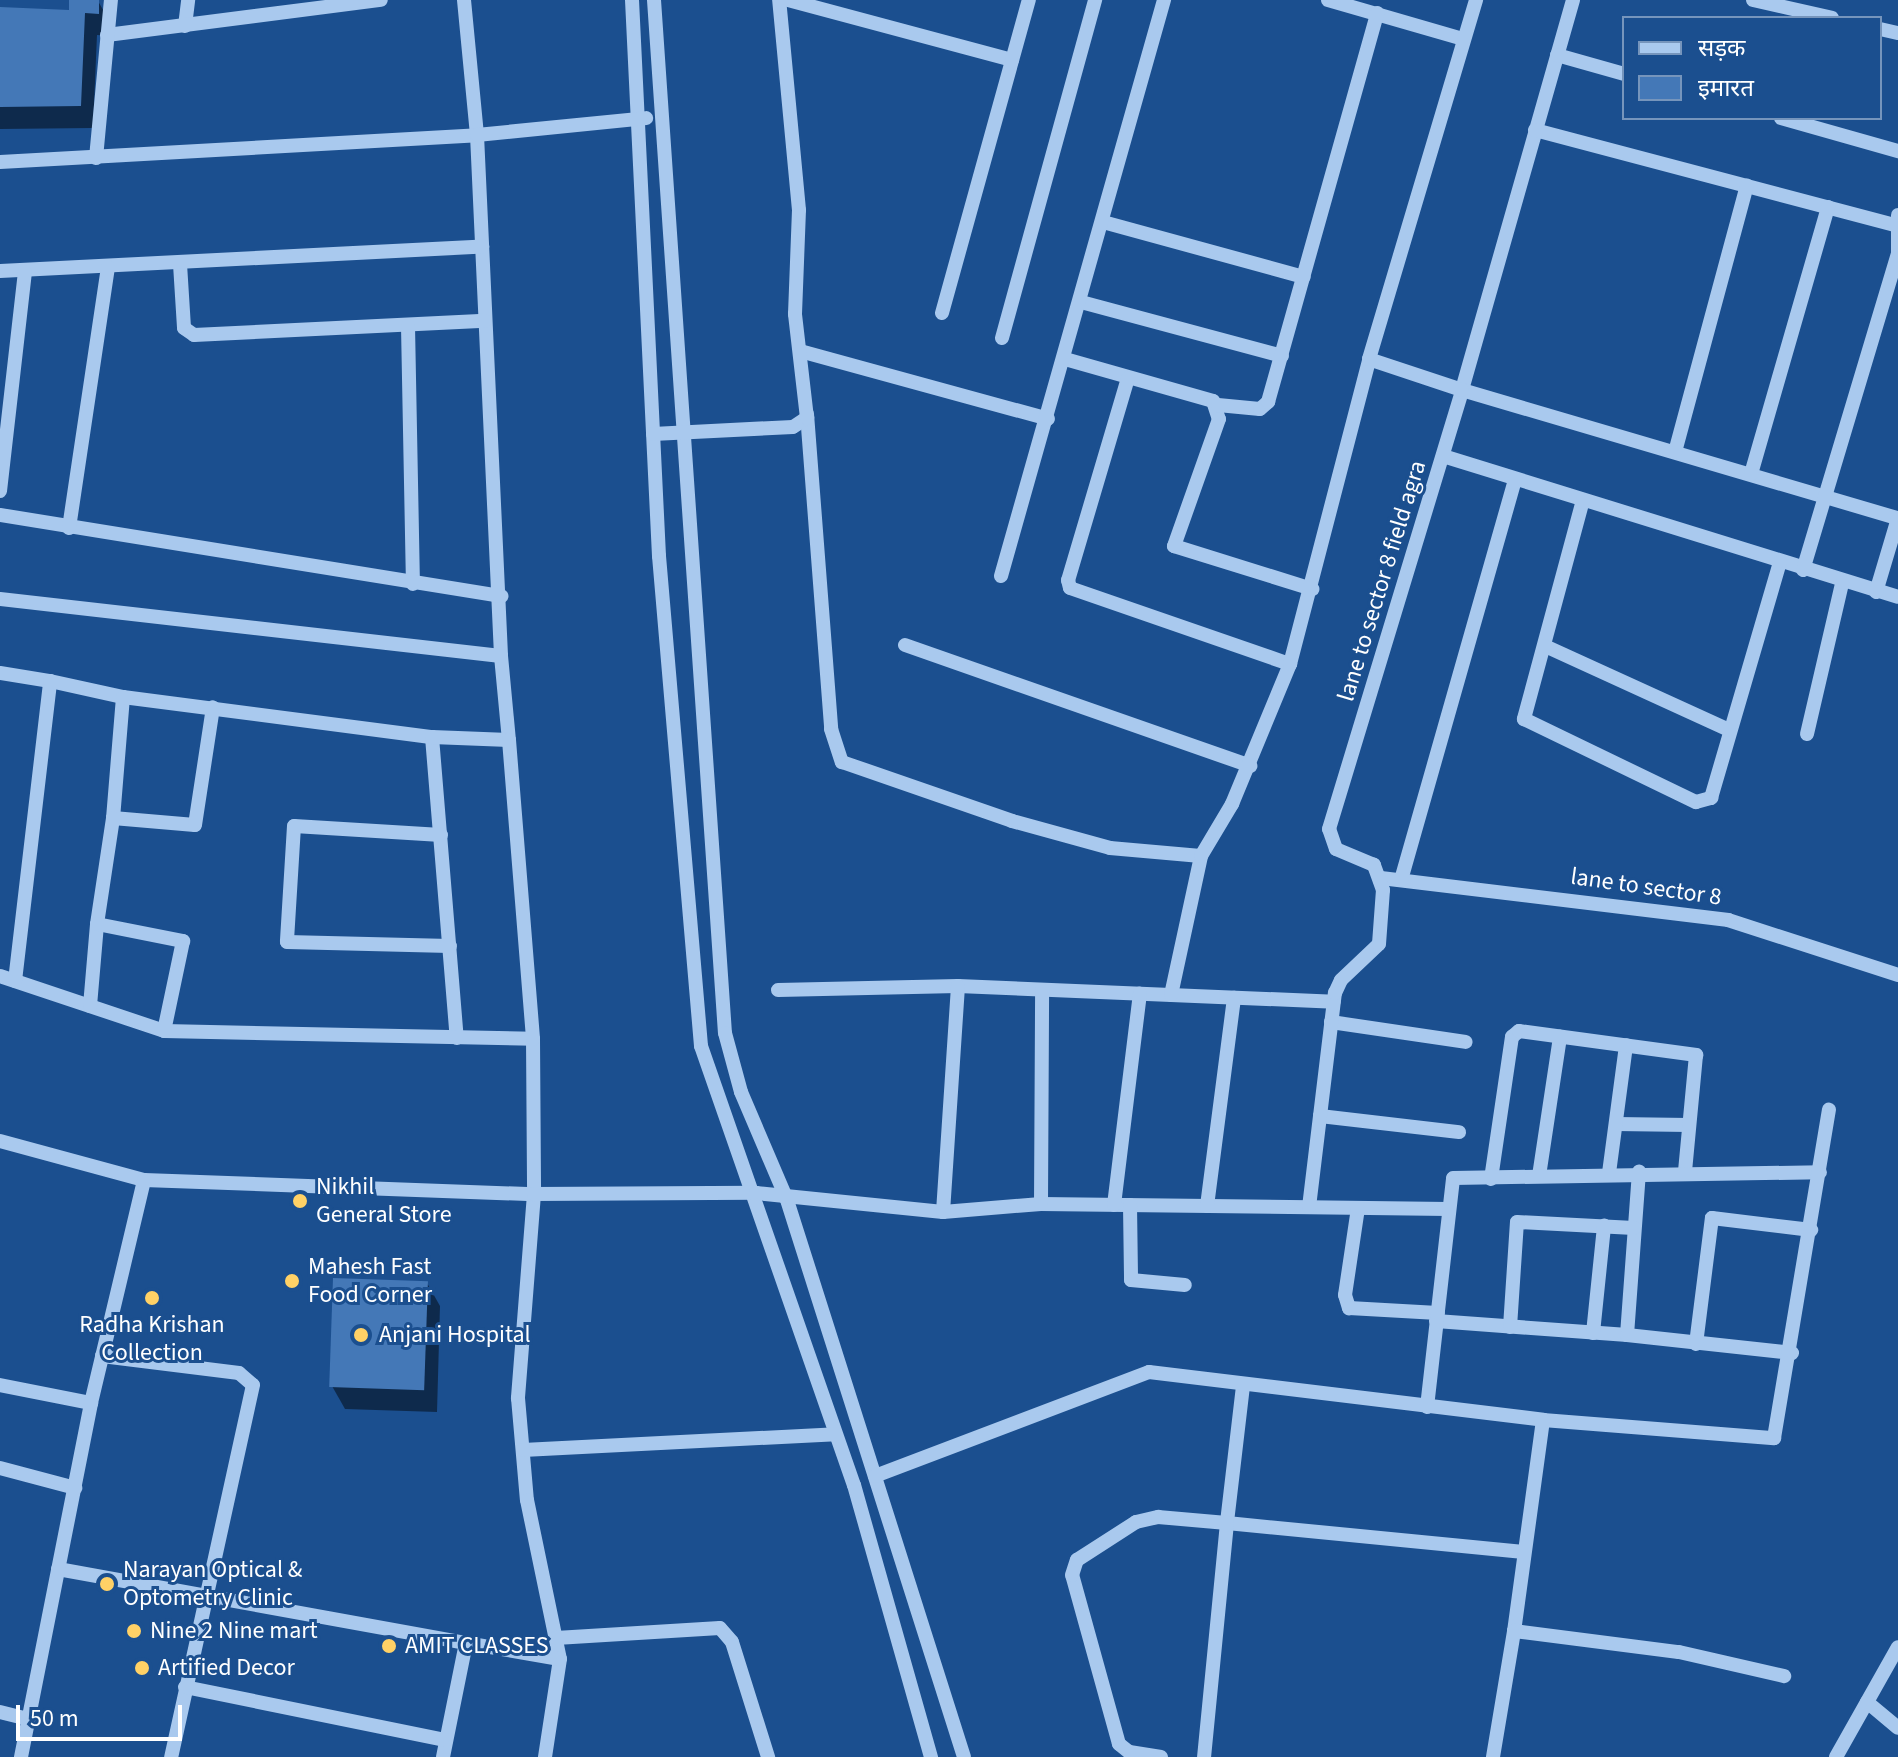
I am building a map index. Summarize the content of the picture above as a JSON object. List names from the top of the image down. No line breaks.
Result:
{"streets":{"street":["lane to sector 8 field agra","lane to sector 8"]},"crossings":[["lane to sector 8 field agra","lane to sector 8"]],"places":["Nikhil General Store","Mahesh Fast Food Corner","Radha Krishan Collection","Anjani Hospital","Narayan Optical & Optometry Clinic","Nine 2 Nine mart","AMIT CLASSES","Artified Decor"],"legend":["सड़क","इमारत"],"scale_bar":"50 m"}
